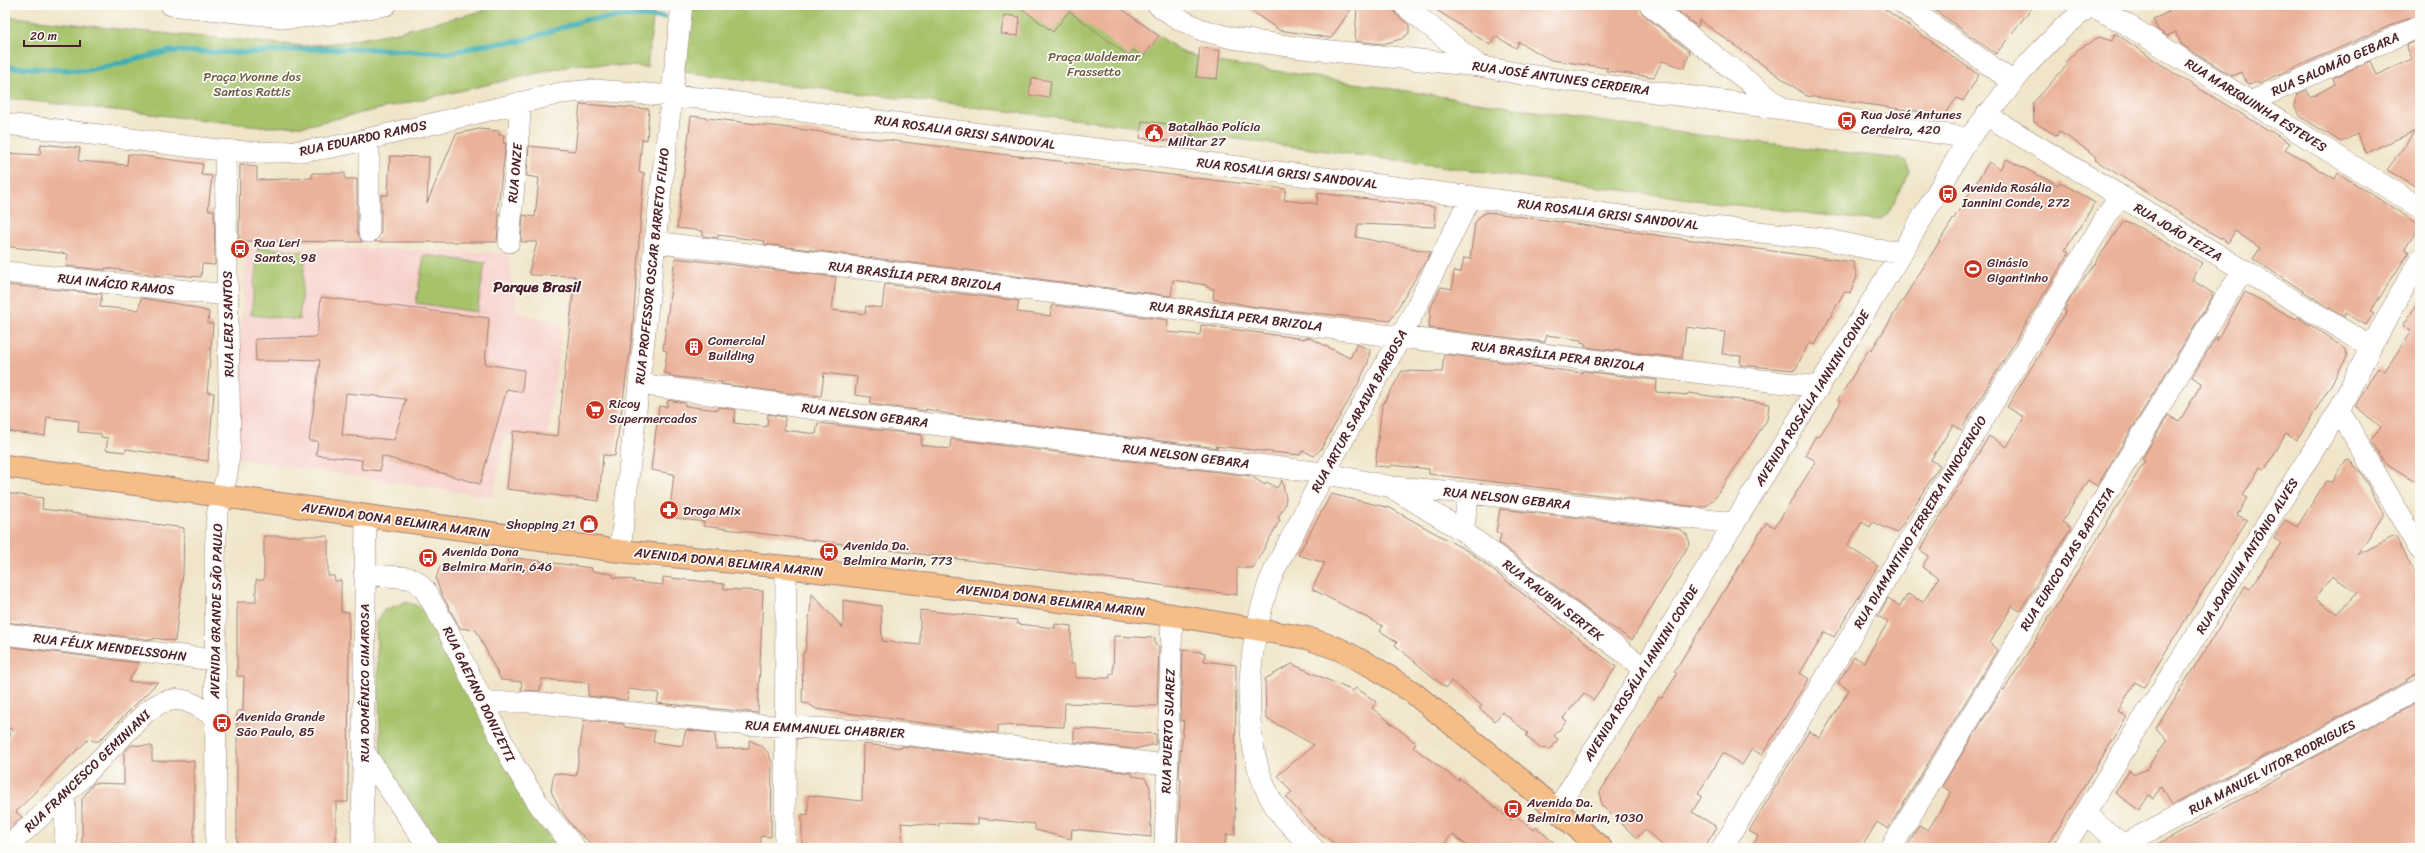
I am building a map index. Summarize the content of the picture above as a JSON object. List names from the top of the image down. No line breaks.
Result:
{"streets":{"main road":["AVENIDA DONA BELMIRA MARIN"],"street":["RUA SALOMÃO GEBARA","RUA JOSÉ ANTUNES CERDEIRA","RUA MARIQUINHA ESTEVES","RUA ROSALIA GRISI SANDOVAL","RUA EDUARDO RAMOS","RUA ONZE","RUA JOÃO TEZZA","RUA PROFESSOR OSCAR BARRETO FILHO","RUA BRASÍLIA PERA BRIZOLA","RUA INÁCIO RAMOS","RUA LERI SANTOS","AVENIDA ROSÁLIA IANNINI CONDE","RUA ARTUR SARAIVA BARBOSA","RUA NELSON GEBARA","RUA DIAMANTINO FERREIRA INNOCENCIO","RUA JOAQUIM ANTÔNIO ALVES","RUA EURICO DIAS BAPTISTA","RUA RAUBIN SERTEK","AVENIDA GRANDE SÃO PAULO","RUA FÉLIX MENDELSSOHN","RUA DOMÊNICO CIMAROSA","RUA GAETANO DONIZETTI","RUA EMMANUEL CHABRIER","RUA PUERTO SUAREZ","RUA MANUEL VITOR RODRIGUES","RUA FRANCESCO GEMINIANI"]},"crossings":[["RUA SALOMÃO GEBARA","RUA MARIQUINHA ESTEVES"],["RUA JOSÉ ANTUNES CERDEIRA","AVENIDA ROSÁLIA IANNINI CONDE"],["RUA MARIQUINHA ESTEVES","AVENIDA ROSÁLIA IANNINI CONDE"],["RUA ROSALIA GRISI SANDOVAL","RUA EDUARDO RAMOS"],["RUA ROSALIA GRISI SANDOVAL","RUA PROFESSOR OSCAR BARRETO FILHO"],["RUA ROSALIA GRISI SANDOVAL","AVENIDA ROSÁLIA IANNINI CONDE"],["RUA ROSALIA GRISI SANDOVAL","RUA ARTUR SARAIVA BARBOSA"],["RUA EDUARDO RAMOS","RUA ONZE"],["RUA EDUARDO RAMOS","RUA PROFESSOR OSCAR BARRETO FILHO"],["RUA EDUARDO RAMOS","RUA LERI SANTOS"],["RUA JOÃO TEZZA","AVENIDA ROSÁLIA IANNINI CONDE"],["RUA JOÃO TEZZA","RUA DIAMANTINO FERREIRA INNOCENCIO"],["RUA JOÃO TEZZA","RUA JOAQUIM ANTÔNIO ALVES"],["RUA JOÃO TEZZA","RUA EURICO DIAS BAPTISTA"],["RUA PROFESSOR OSCAR BARRETO FILHO","RUA BRASÍLIA PERA BRIZOLA"],["RUA PROFESSOR OSCAR BARRETO FILHO","RUA NELSON GEBARA"],["RUA PROFESSOR OSCAR BARRETO FILHO","AVENIDA DONA BELMIRA MARIN"],["RUA BRASÍLIA PERA BRIZOLA","AVENIDA ROSÁLIA IANNINI CONDE"],["RUA BRASÍLIA PERA BRIZOLA","RUA ARTUR SARAIVA BARBOSA"],["RUA INÁCIO RAMOS","RUA LERI SANTOS"],["RUA LERI SANTOS","AVENIDA DONA BELMIRA MARIN"],["RUA LERI SANTOS","AVENIDA GRANDE SÃO PAULO"],["AVENIDA ROSÁLIA IANNINI CONDE","RUA NELSON GEBARA"],["AVENIDA ROSÁLIA IANNINI CONDE","AVENIDA DONA BELMIRA MARIN"],["AVENIDA ROSÁLIA IANNINI CONDE","RUA RAUBIN SERTEK"],["RUA ARTUR SARAIVA BARBOSA","RUA NELSON GEBARA"],["RUA ARTUR SARAIVA BARBOSA","AVENIDA DONA BELMIRA MARIN"],["RUA NELSON GEBARA","RUA RAUBIN SERTEK"],["AVENIDA DONA BELMIRA MARIN","AVENIDA GRANDE SÃO PAULO"],["AVENIDA DONA BELMIRA MARIN","RUA DOMÊNICO CIMAROSA"],["AVENIDA DONA BELMIRA MARIN","RUA PUERTO SUAREZ"],["RUA JOAQUIM ANTÔNIO ALVES","RUA MANUEL VITOR RODRIGUES"],["AVENIDA GRANDE SÃO PAULO","RUA FÉLIX MENDELSSOHN"],["AVENIDA GRANDE SÃO PAULO","RUA FRANCESCO GEMINIANI"],["RUA DOMÊNICO CIMAROSA","RUA GAETANO DONIZETTI"],["RUA GAETANO DONIZETTI","RUA EMMANUEL CHABRIER"],["RUA EMMANUEL CHABRIER","RUA PUERTO SUAREZ"]],"districts":["Parque Brasil"],"parks":["Praça Waldemar Frassetto","Praça Yvonne dos Santos Rattis"],"places":{"bus stop":["Rua José Antunes Cerdeira, 420","Avenida Rosália Iannini Conde, 272","Rua Leri Santos, 98","Avenida Da. Belmira Marin, 773","Avenida Dona Belmira Marin, 646","Avenida Grande São Paulo, 85","Avenida Da. Belmira Marin, 1030"],"public building":["Batalhão Polícia Militar 27"],"sports":["Ginásio Gigantinho"],"building":["Comercial Building"],"supermarket":["Ricoy Supermercados"],"pharmacy":["Droga Mix"],"shop":["Shopping 21"]},"scale_bar":"20 m"}
